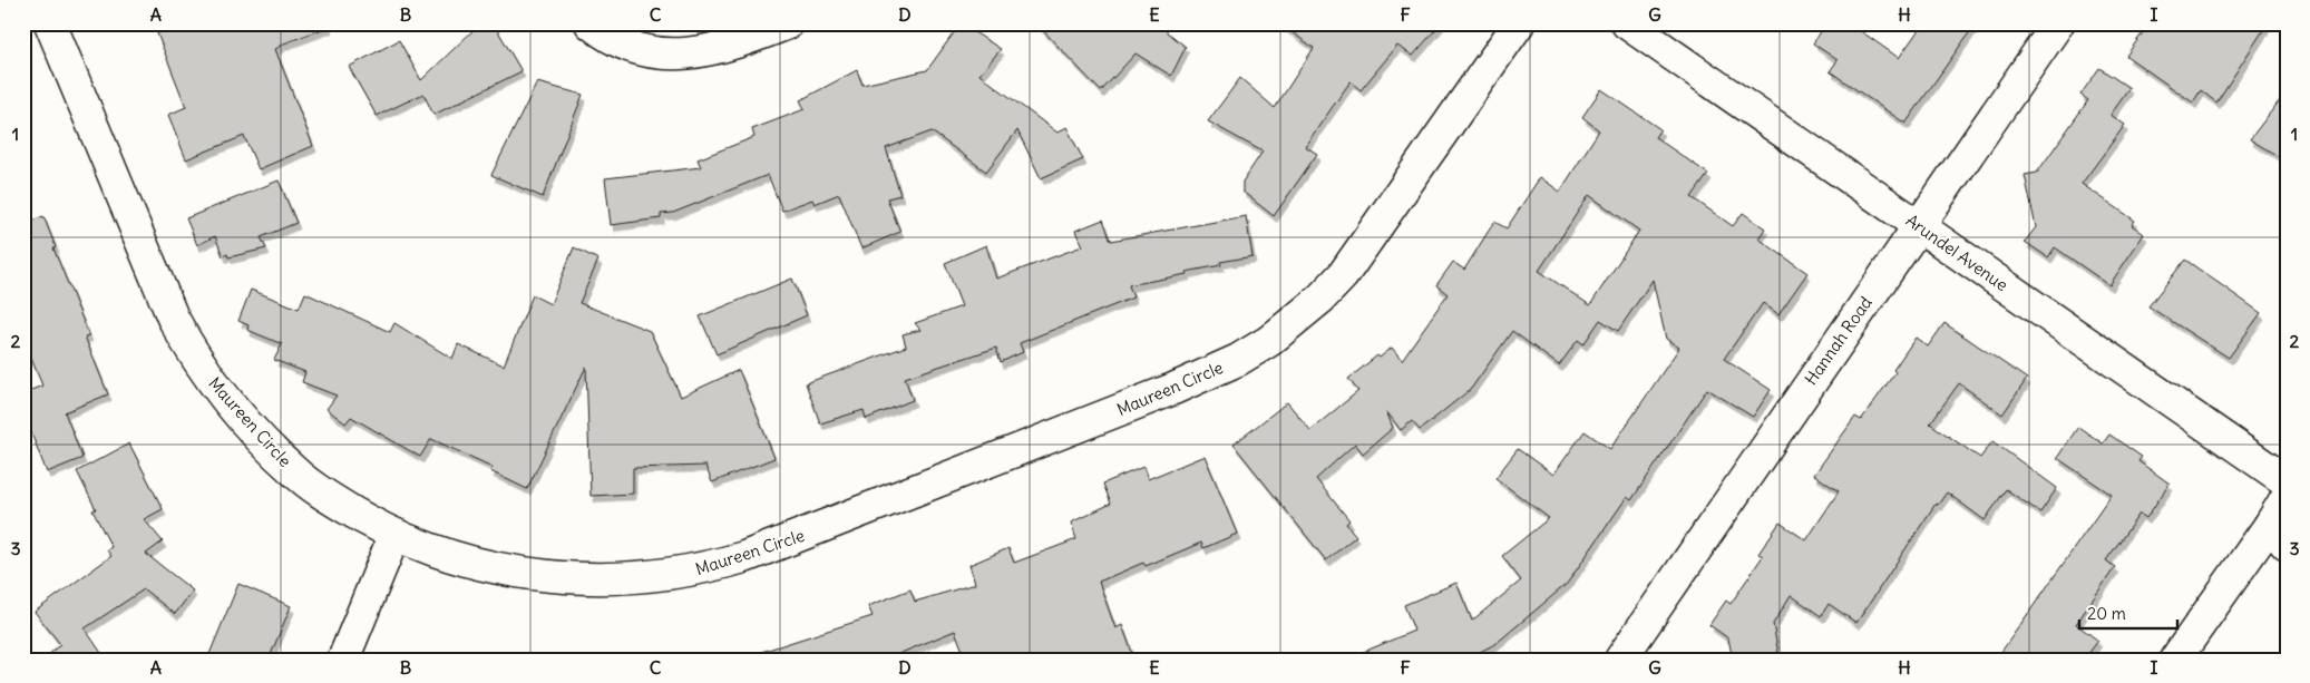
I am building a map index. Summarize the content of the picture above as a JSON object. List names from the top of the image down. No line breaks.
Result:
{"streets":{"street":["Arundel Avenue","Hannah Road","Maureen Circle"]},"crossings":[["Arundel Avenue","Hannah Road"]],"scale_bar":"20 m","grid":{"columns":["A","B","C","D","E","F","G","H","I"],"rows":["1","2","3"]}}
